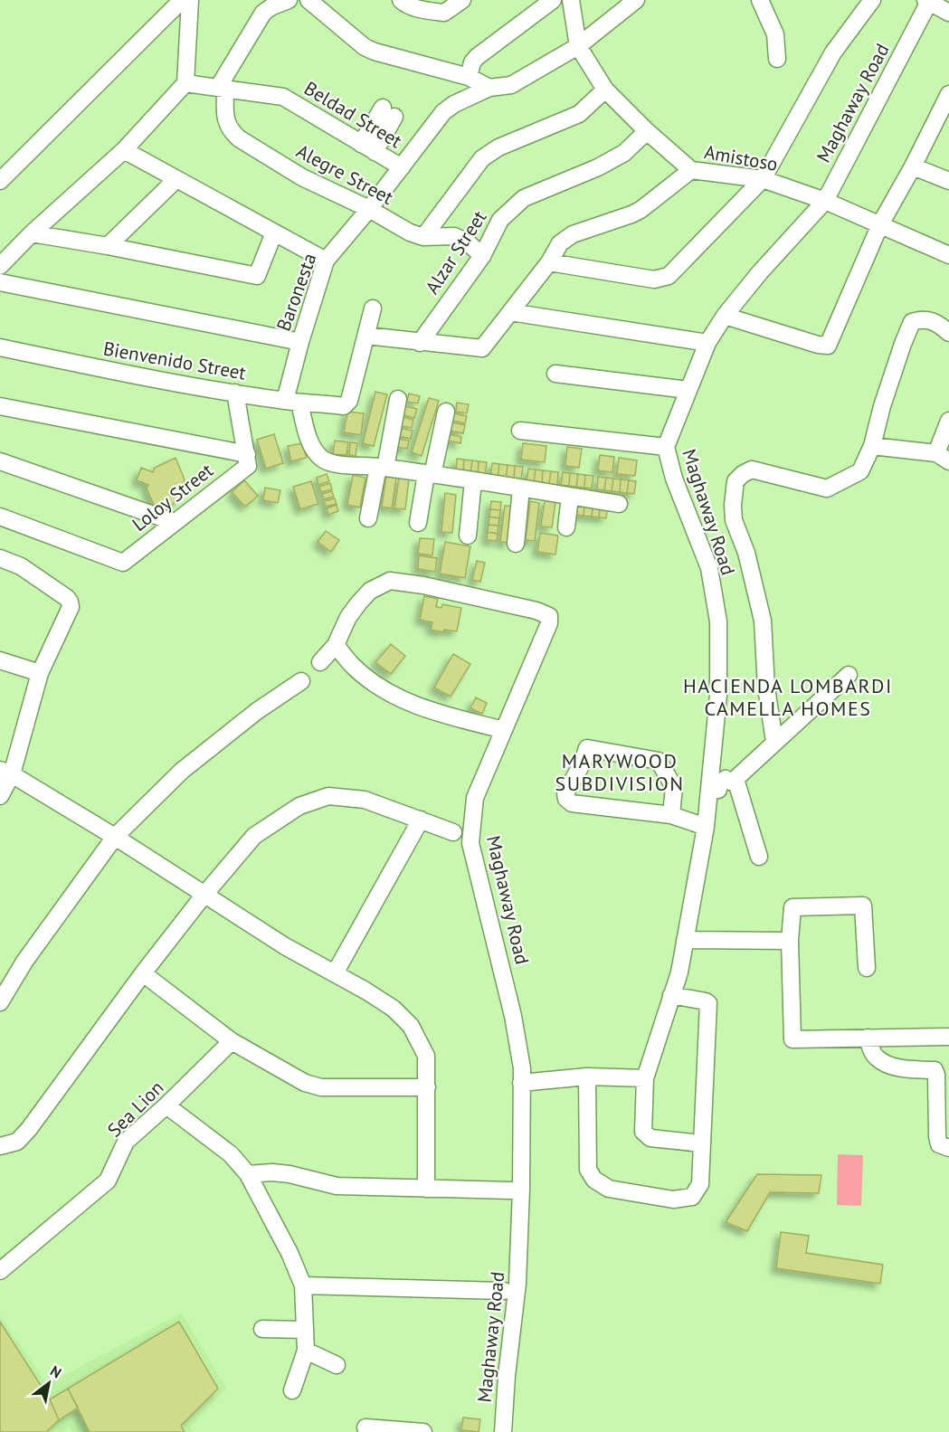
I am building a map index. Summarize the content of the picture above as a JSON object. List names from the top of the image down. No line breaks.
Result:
{"streets":{"street":["Maghaway Road","Beldad Street","Amistoso","Alegre Street","Alzar Street","Baronesta","Bienvenido Street","Loloy Street","Sea Lion"]},"crossings":[["Maghaway Road","Amistoso"],["Beldad Street","Alegre Street"],["Beldad Street","Baronesta"],["Amistoso","Alzar Street"],["Amistoso","Baronesta"],["Alegre Street","Alzar Street"],["Alegre Street","Baronesta"],["Baronesta","Bienvenido Street"]],"districts":["HACIENDA LOMBARDI CAMELLA HOMES","MARYWOOD SUBDIVISION"],"north":"top right"}
